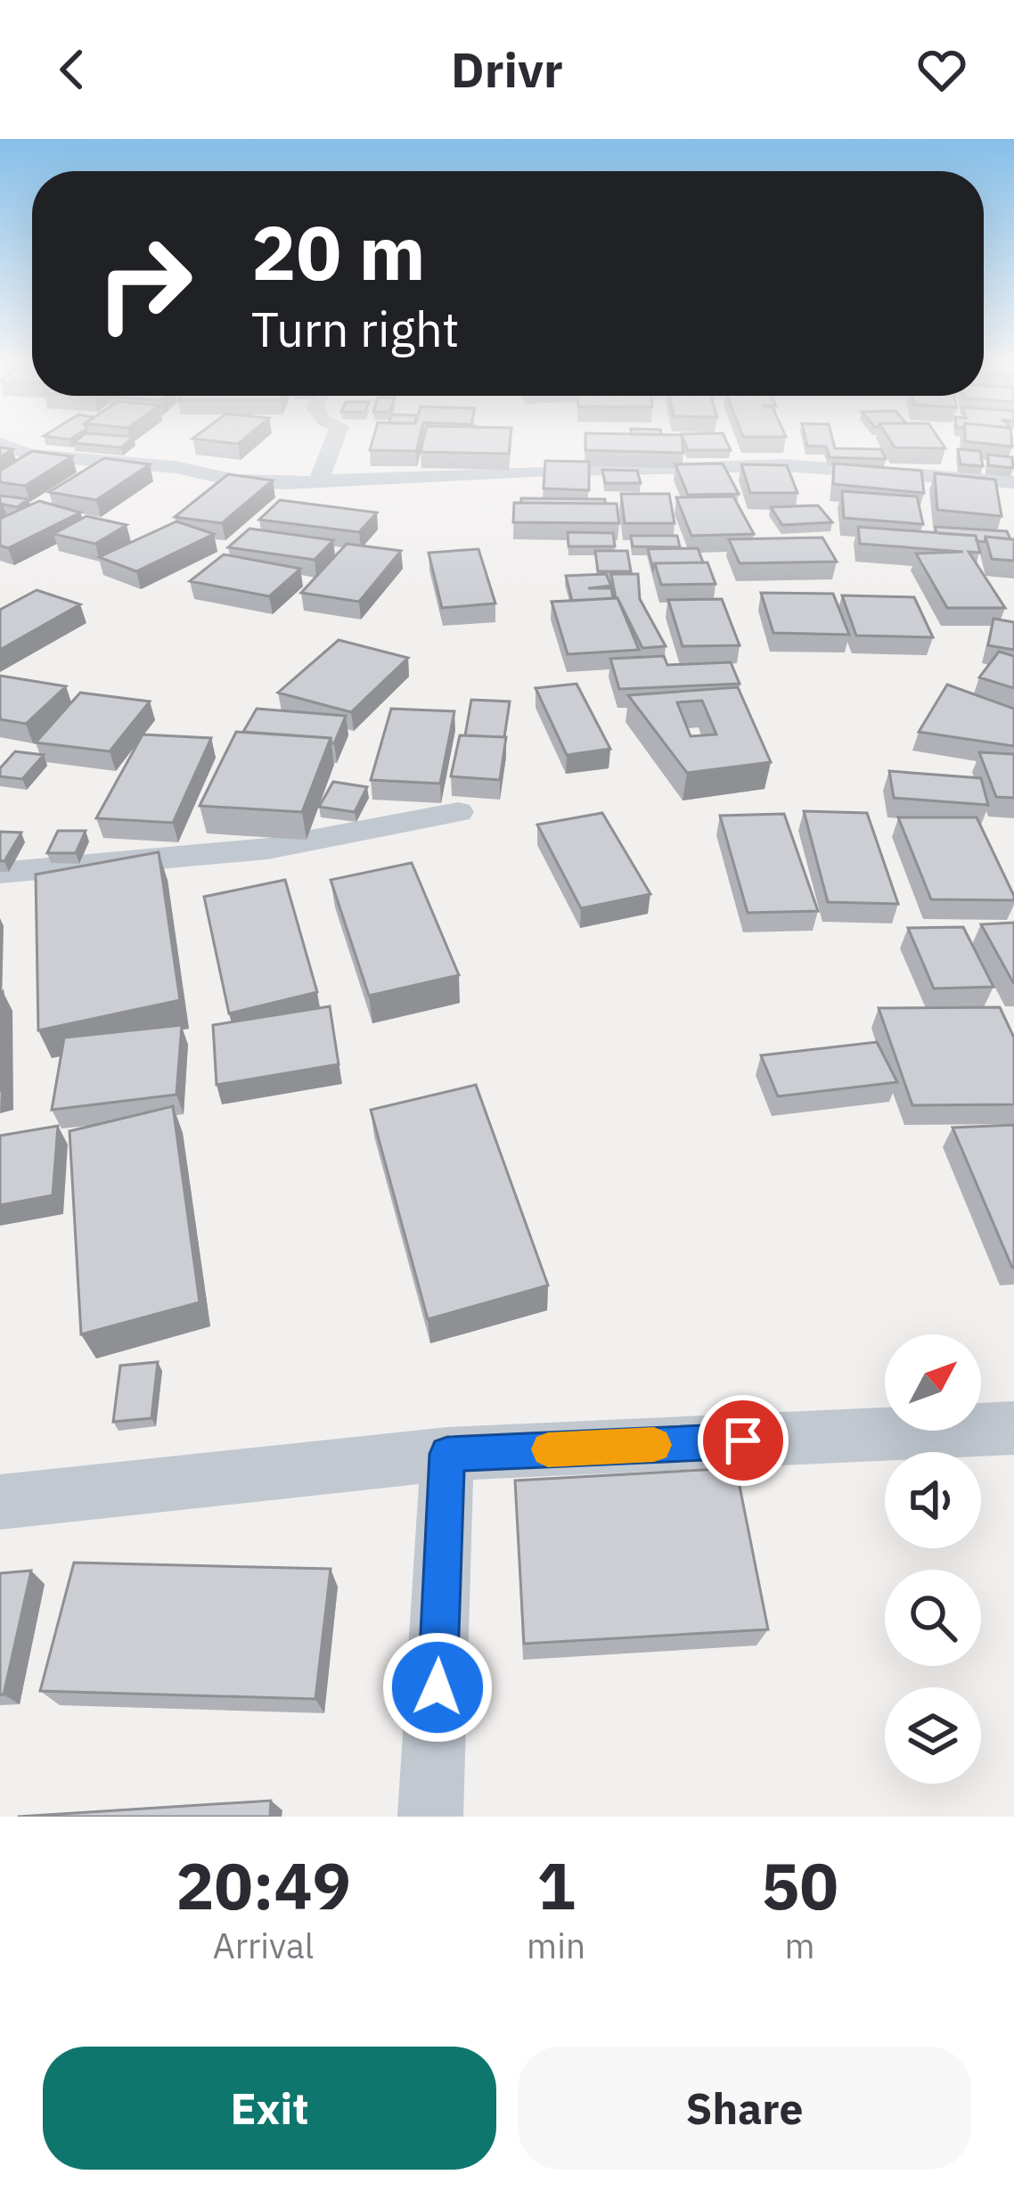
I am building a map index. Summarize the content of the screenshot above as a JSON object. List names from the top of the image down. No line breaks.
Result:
{"north":"top right","page":{"header":"Drivr","turn":["20 m","Turn right"],"eta":["20:49","Arrival","1","min","50","m"],"buttons":["Exit","Share"]}}
